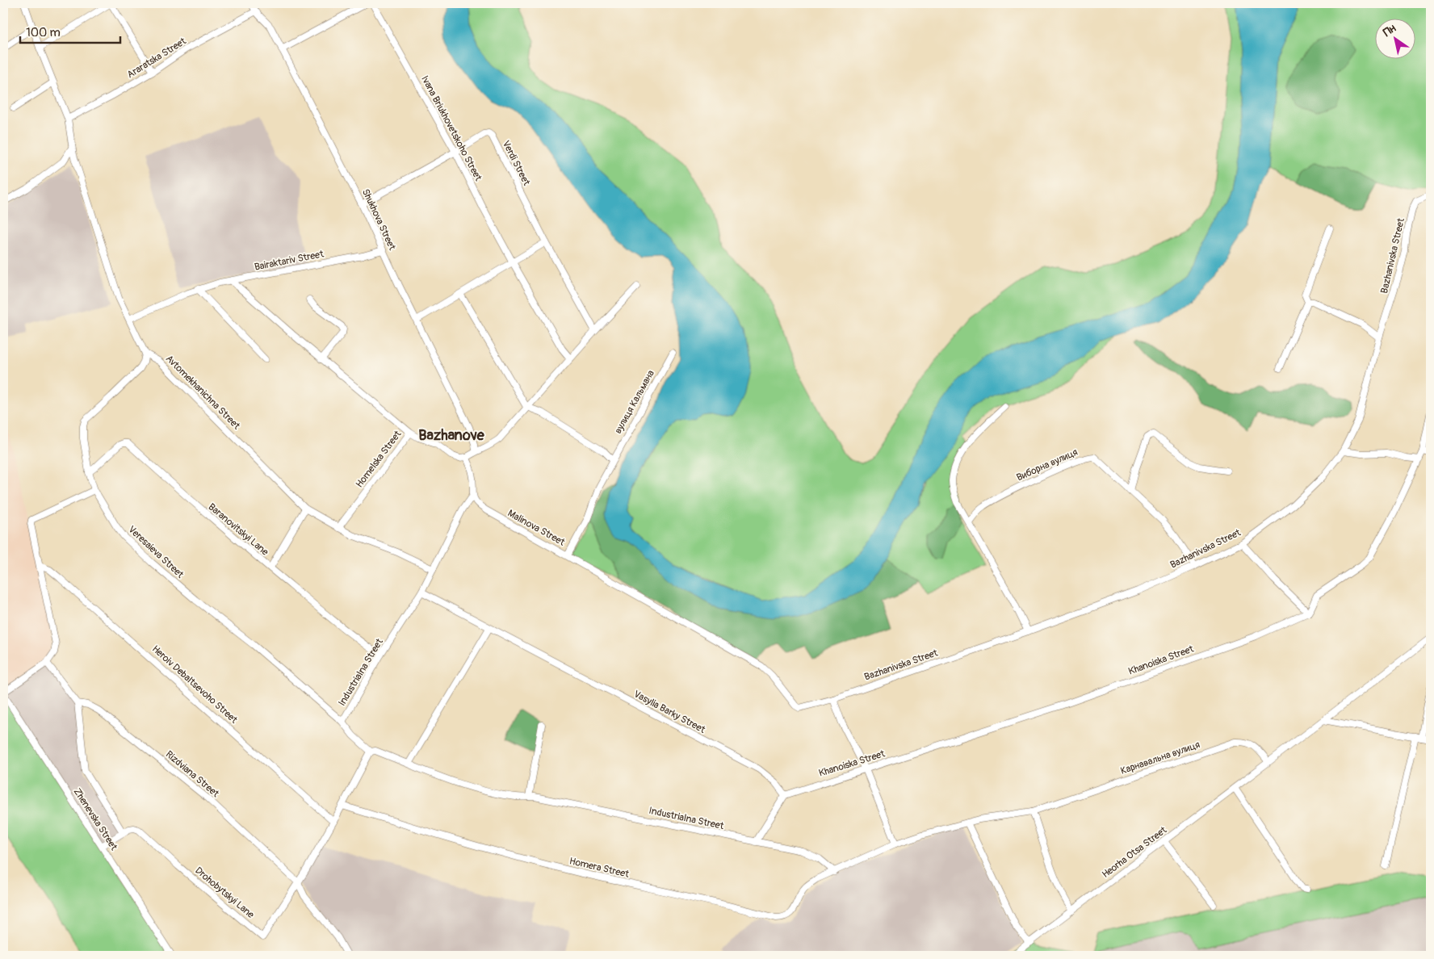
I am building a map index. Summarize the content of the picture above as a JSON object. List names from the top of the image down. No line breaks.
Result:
{"streets":{"street":["Araratska Street","Ivana Briukhovetskoho Street","Verdi Street","Shukhova Street","Bazhanivska Street","Bairaktariv Street","Avtomekhanichna Street","вулиця Кальмана","Homelska Street","Виборна вулиця","Malinova Street","Baranovitskyi Lane","Veresaieva Street","Khanoiska Street","Industrialna Street","Heroiv Debaltsevoho Street","Vasylia Barky Street","Карнавальна вулиця","Rizdviana Street","Zhenevska Street","Heorha Otsa Street","Homera Street","Drohobytskyi Lane"]},"crossings":[["Araratska Street","Shukhova Street"],["Ivana Briukhovetskoho Street","Verdi Street"],["Verdi Street","Shukhova Street"],["Shukhova Street","Bairaktariv Street"],["Bazhanivska Street","Виборна вулиця"],["Bazhanivska Street","Malinova Street"],["Avtomekhanichna Street","Homelska Street"],["Avtomekhanichna Street","Veresaieva Street"],["Avtomekhanichna Street","Industrialna Street"],["вулиця Кальмана","Malinova Street"],["Malinova Street","Industrialna Street"],["Baranovitskyi Lane","Veresaieva Street"],["Baranovitskyi Lane","Industrialna Street"],["Veresaieva Street","Industrialna Street"],["Khanoiska Street","Vasylia Barky Street"],["Industrialna Street","Vasylia Barky Street"],["Industrialna Street","Homera Street"],["Карнавальна вулиця","Heorha Otsa Street"],["Карнавальна вулиця","Homera Street"],["Rizdviana Street","Drohobytskyi Lane"]],"districts":["Bazhanove"],"scale_bar":"100 m","north":"top left"}
